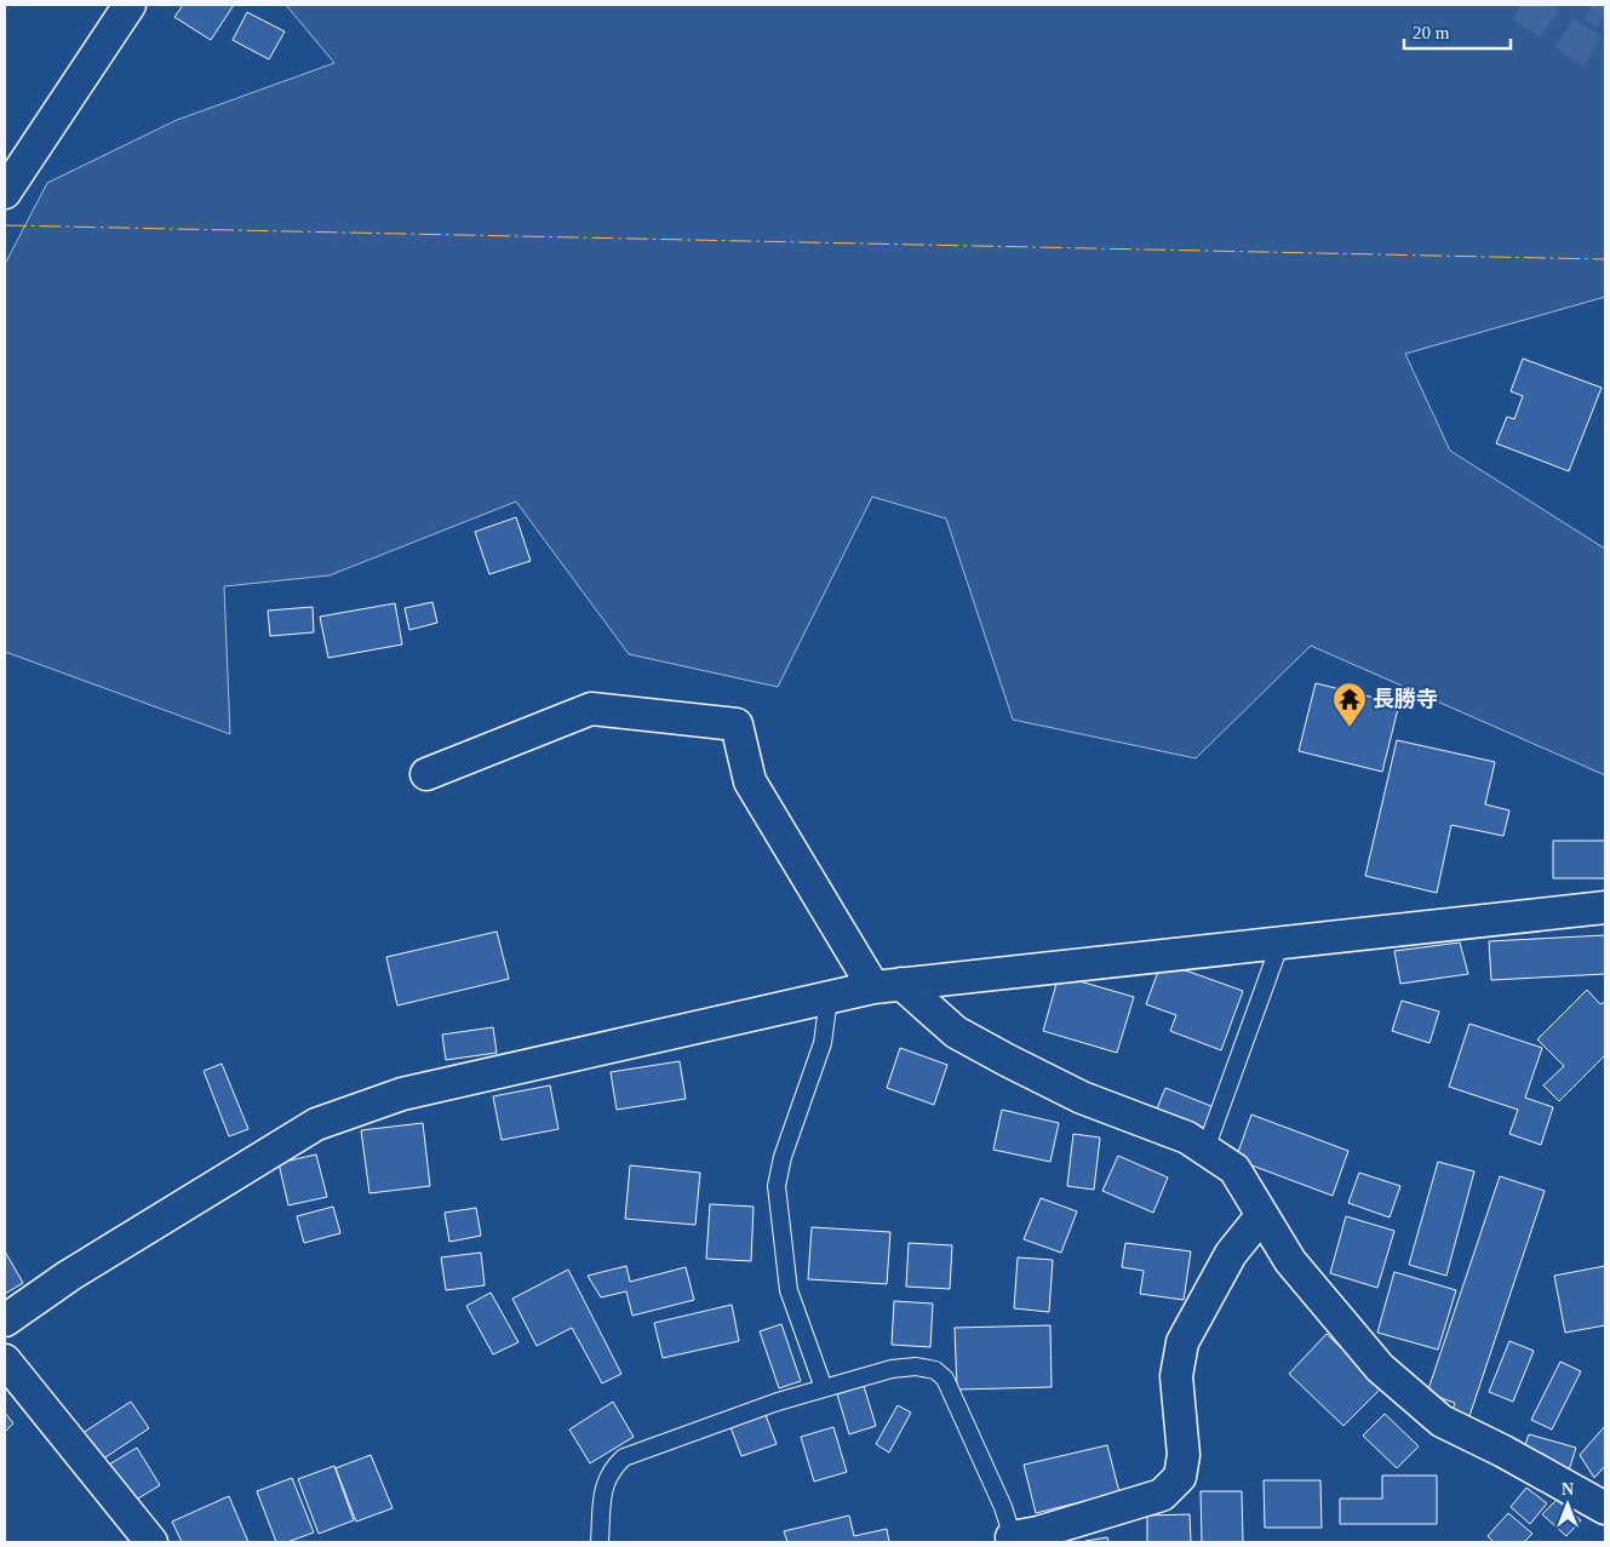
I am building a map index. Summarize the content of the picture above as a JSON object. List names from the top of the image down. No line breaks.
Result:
{"places":{"temple":["長勝寺"]},"scale_bar":"20 m","north":"top"}
